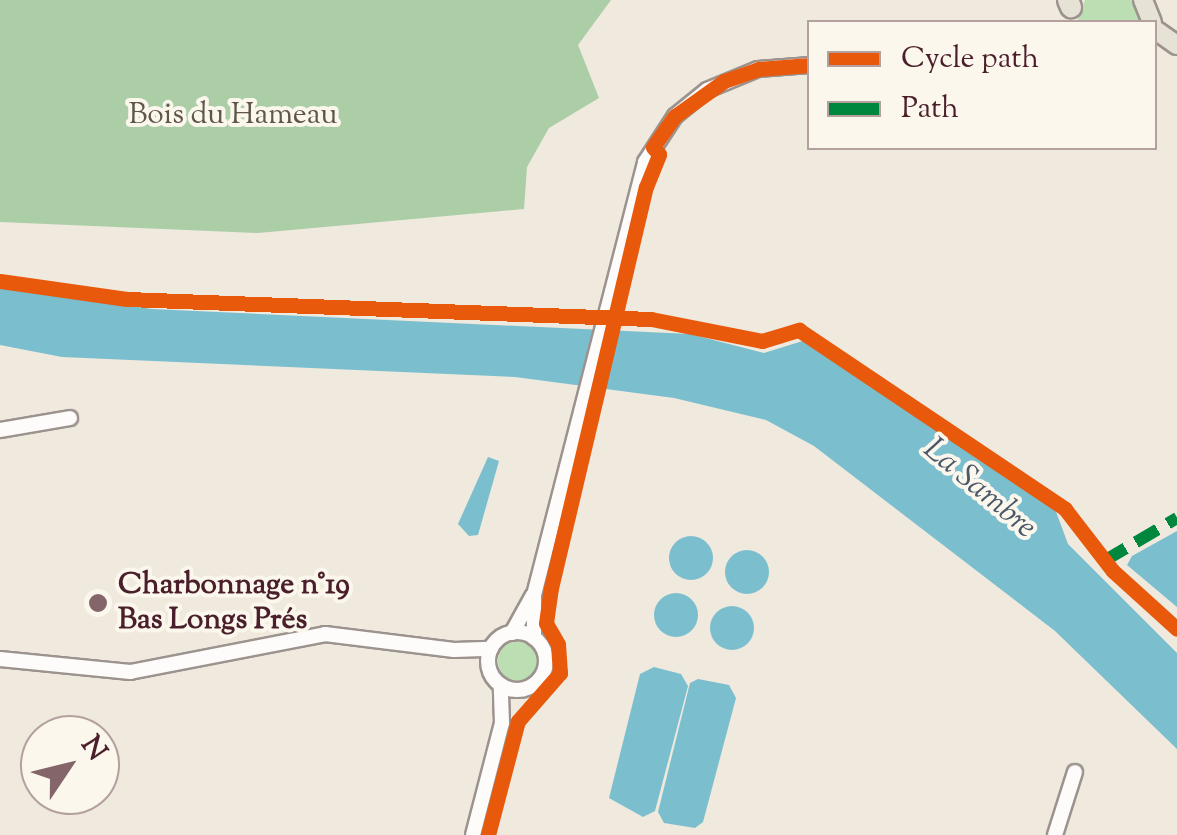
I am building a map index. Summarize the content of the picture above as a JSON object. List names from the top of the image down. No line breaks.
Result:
{"water":["La Sambre"],"parks":["Bois du Hameau"],"places":["Charbonnage n°19 Bas Longs Prés"],"legend":["Cycle path","Path"],"north":"top right"}
